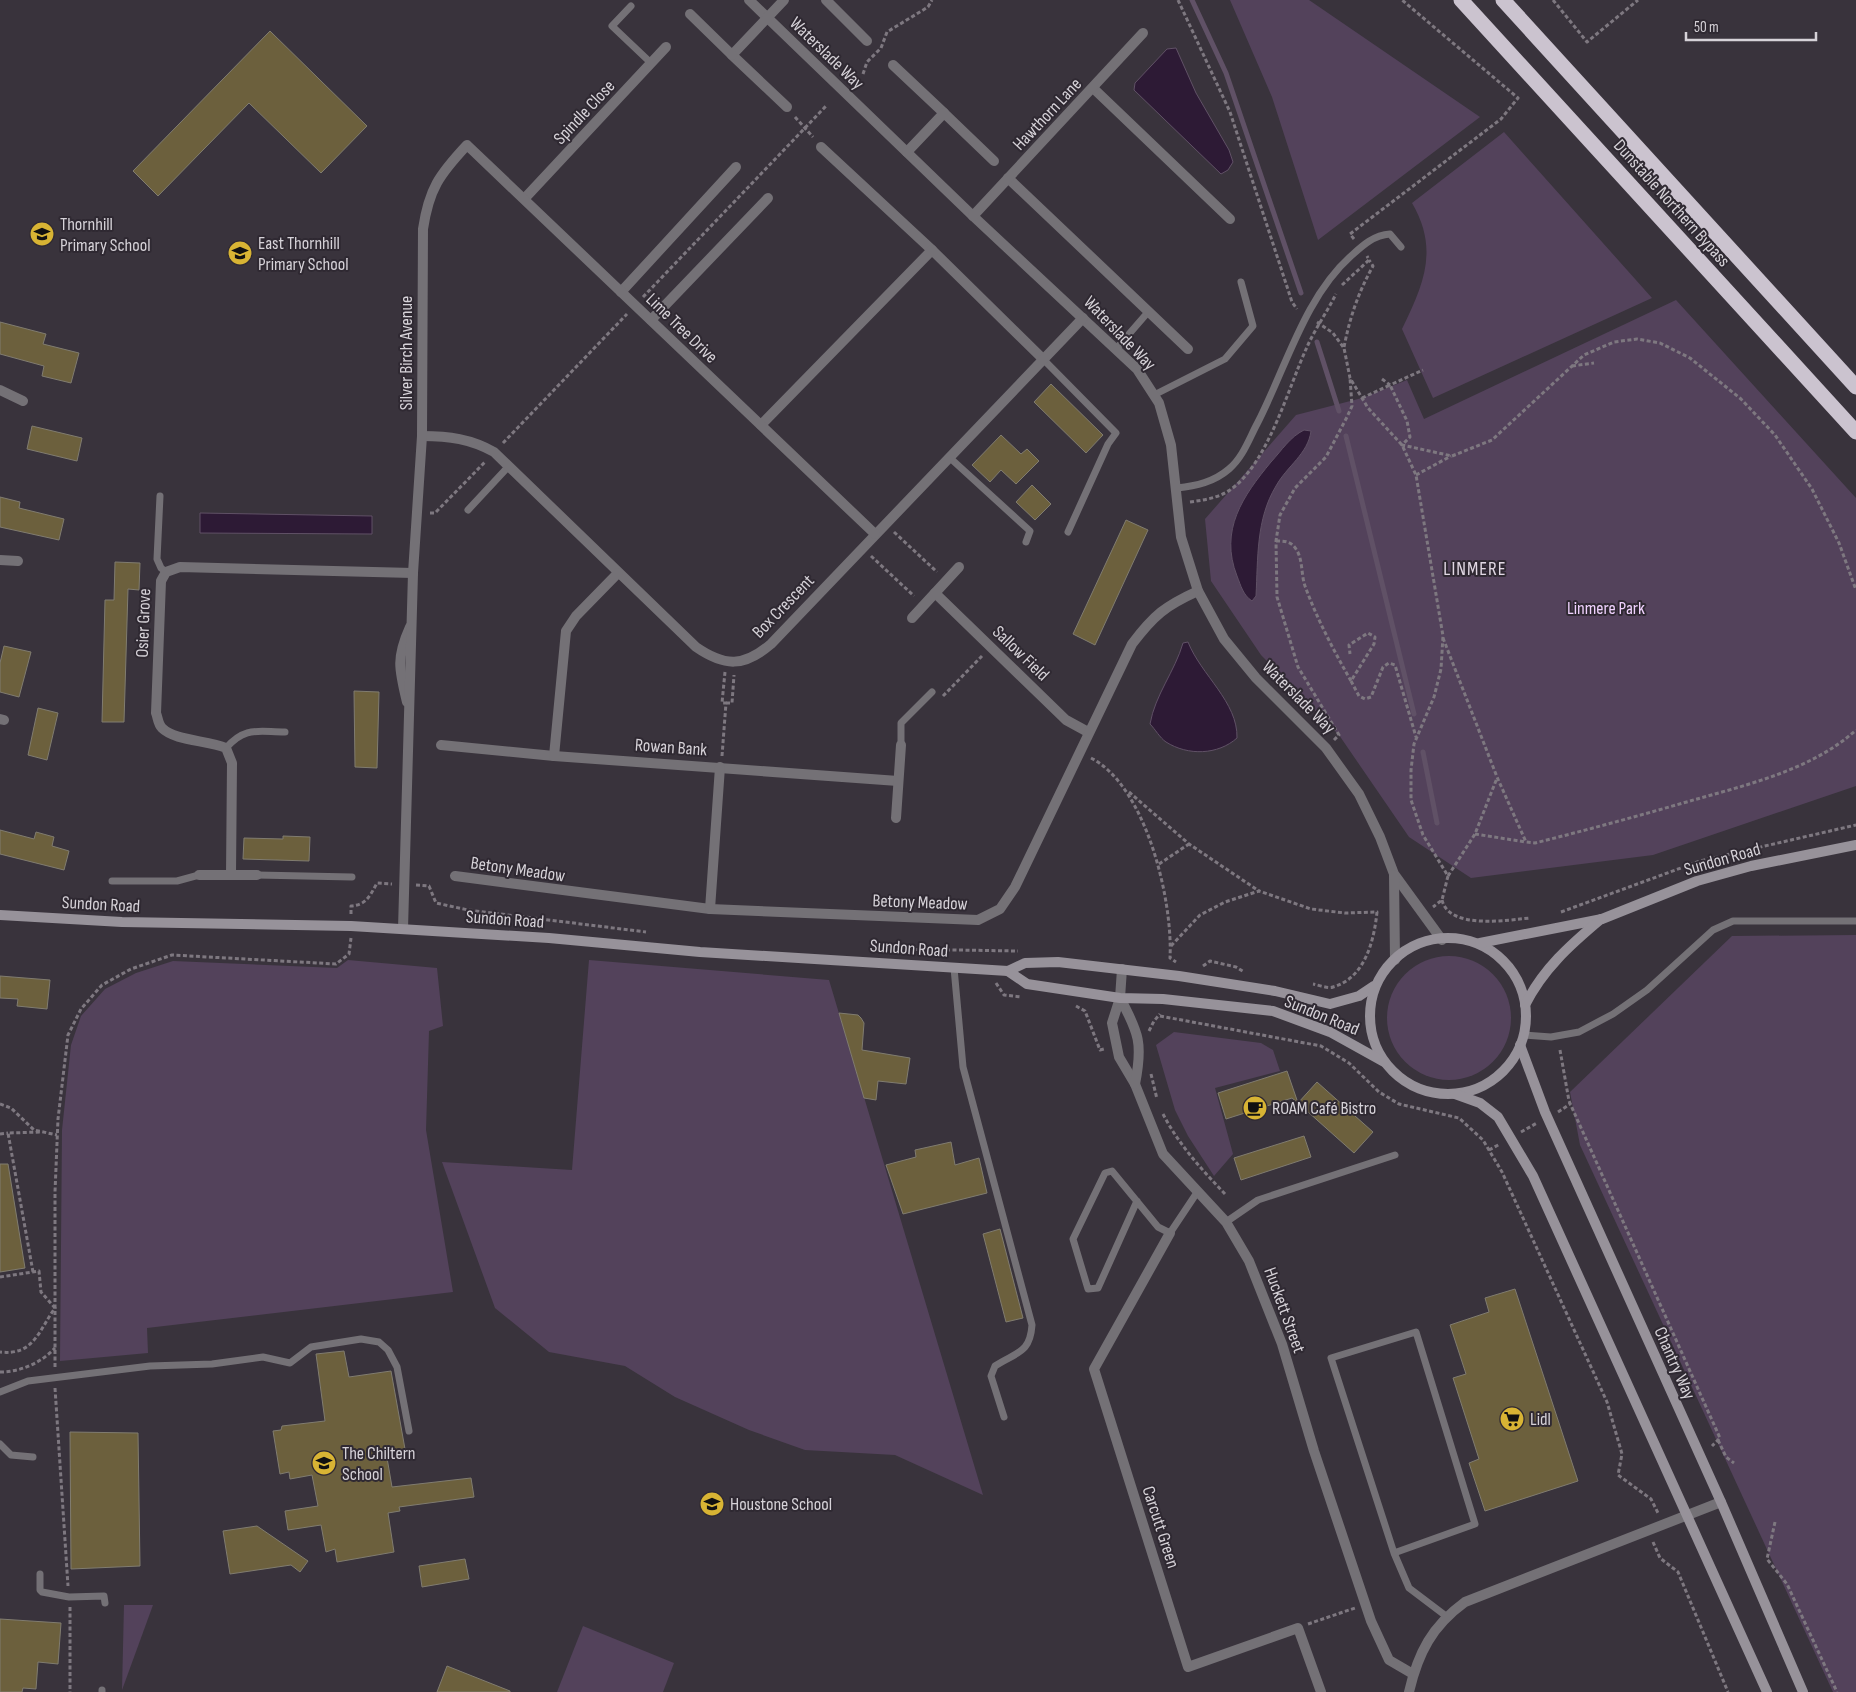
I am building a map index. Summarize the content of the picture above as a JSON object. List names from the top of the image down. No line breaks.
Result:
{"streets":{"highway":["Dunstable Northern Bypass"],"main road":["Sundon Road","Chantry Way"],"street":["Waterslade Way","Spindle Close","Hawthorn Lane","Lime Tree Drive","Silver Birch Avenue","Box Crescent","Osier Grove","Sallow Field","Rowan Bank","Betony Meadow","Huckett Street","Carcutt Green"]},"crossings":[["Waterslade Way","Hawthorn Lane"],["Waterslade Way","Box Crescent"],["Waterslade Way","Sundon Road"],["Waterslade Way","Betony Meadow"],["Waterslade Way","Chantry Way"],["Spindle Close","Lime Tree Drive"],["Lime Tree Drive","Silver Birch Avenue"],["Lime Tree Drive","Box Crescent"],["Silver Birch Avenue","Osier Grove"],["Silver Birch Avenue","Sundon Road"],["Sallow Field","Betony Meadow"],["Sundon Road","Huckett Street"],["Sundon Road","Chantry Way"]],"districts":["LINMERE"],"parks":["Linmere Park"],"places":{"school or university":["Thornhill Primary School","East Thornhill Primary School","The Chiltern School","Houstone School"],"cafe":["ROAM Café Bistro"],"supermarket":["Lidl"]},"scale_bar":"50 m"}
